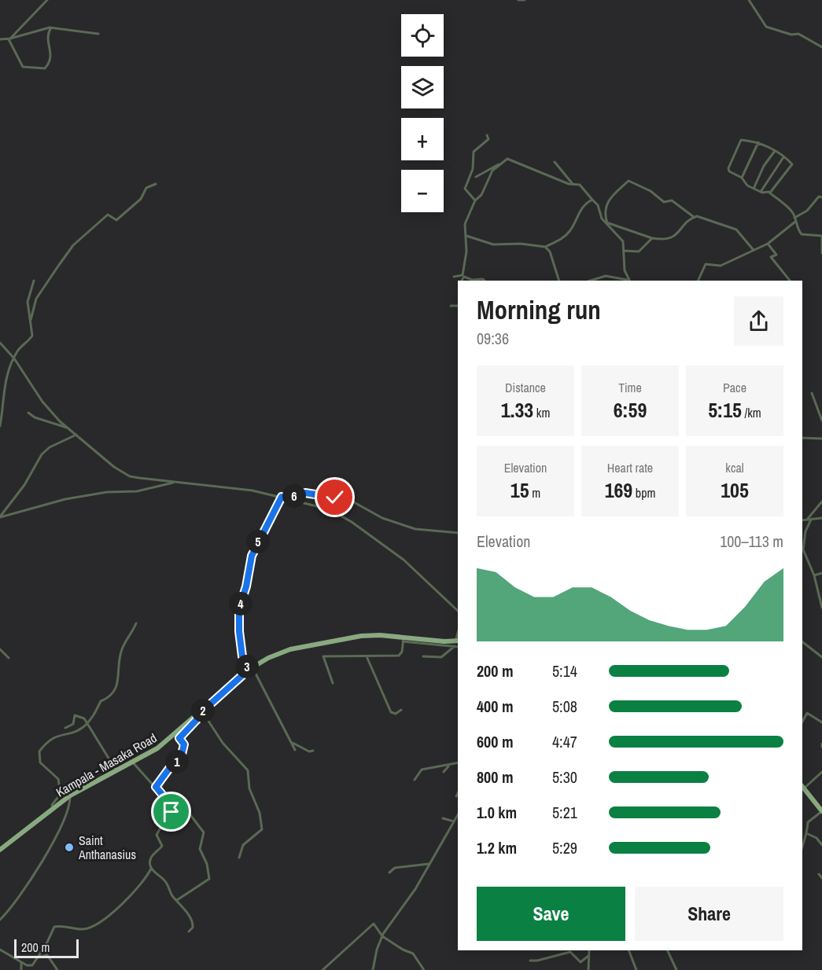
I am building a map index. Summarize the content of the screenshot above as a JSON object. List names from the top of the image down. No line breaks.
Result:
{"streets":{"main road":["Kampala - Masaka Road"]},"places":["Saint Anthanasius"],"scale_bar":"200 m","page":{"map_buttons":["+","−"],"heading":["Morning run","09:36"],"stats":[["Distance","1.33 km"],["Time","6:59"],["Pace","5:15 /km"],["Elevation","15 m"],["Heart rate","169 bpm"],["kcal","105"]],"pins":["6","5","4","3","2","1"],"chart":["Elevation","100–113 m"],"list":[{"name":"200 m","note":"5:14"},{"name":"400 m","note":"5:08"},{"name":"600 m","note":"4:47"},{"name":"800 m","note":"5:30"},{"name":"1.0 km","note":"5:21"},{"name":"1.2 km","note":"5:29"}],"buttons":["Save","Share"],"scale":"200 m"}}
